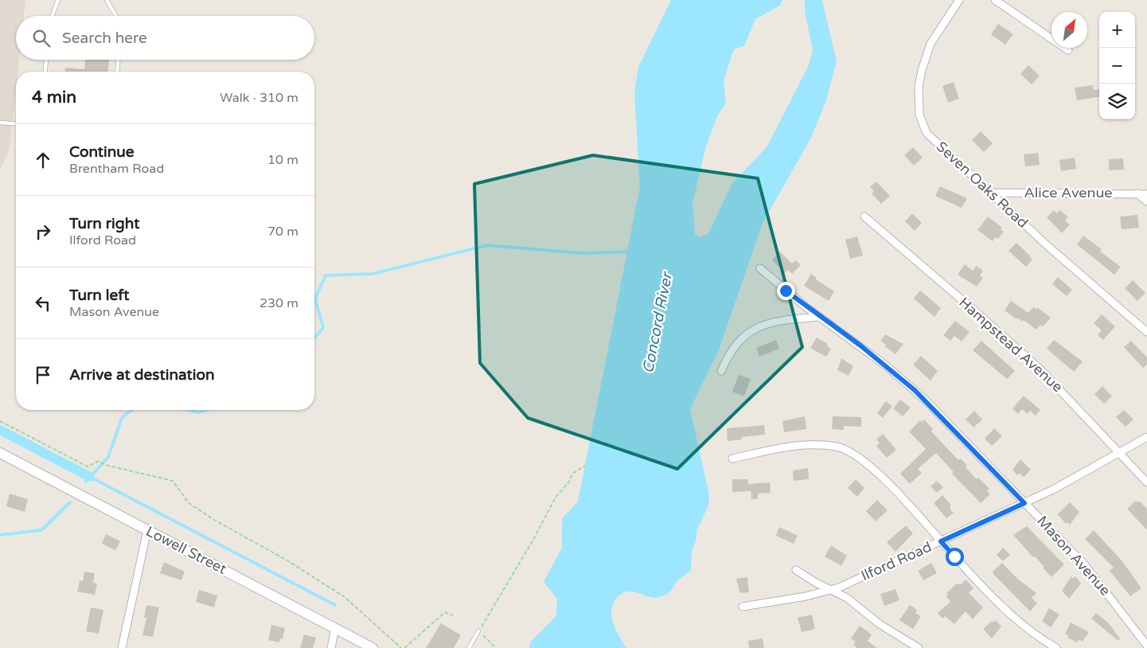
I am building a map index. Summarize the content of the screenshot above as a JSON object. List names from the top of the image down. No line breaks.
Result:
{"streets":{"main road":["Lowell Street"],"street":["Seven Oaks Road","Alice Avenue","Hampstead Avenue","Mason Avenue","Ilford Road"]},"crossings":[["Seven Oaks Road","Alice Avenue"],["Hampstead Avenue","Ilford Road"],["Mason Avenue","Ilford Road"]],"water":["Concord River"],"north":"top right","page":{"map_buttons":["+","−"],"search":"Search here","heading":["4 min","Walk · 310 m"],"list":[["Continue","Brentham Road","10 m"],["Turn right","Ilford Road","70 m"],["Turn left","Mason Avenue","230 m"],"Arrive at destination"]}}
